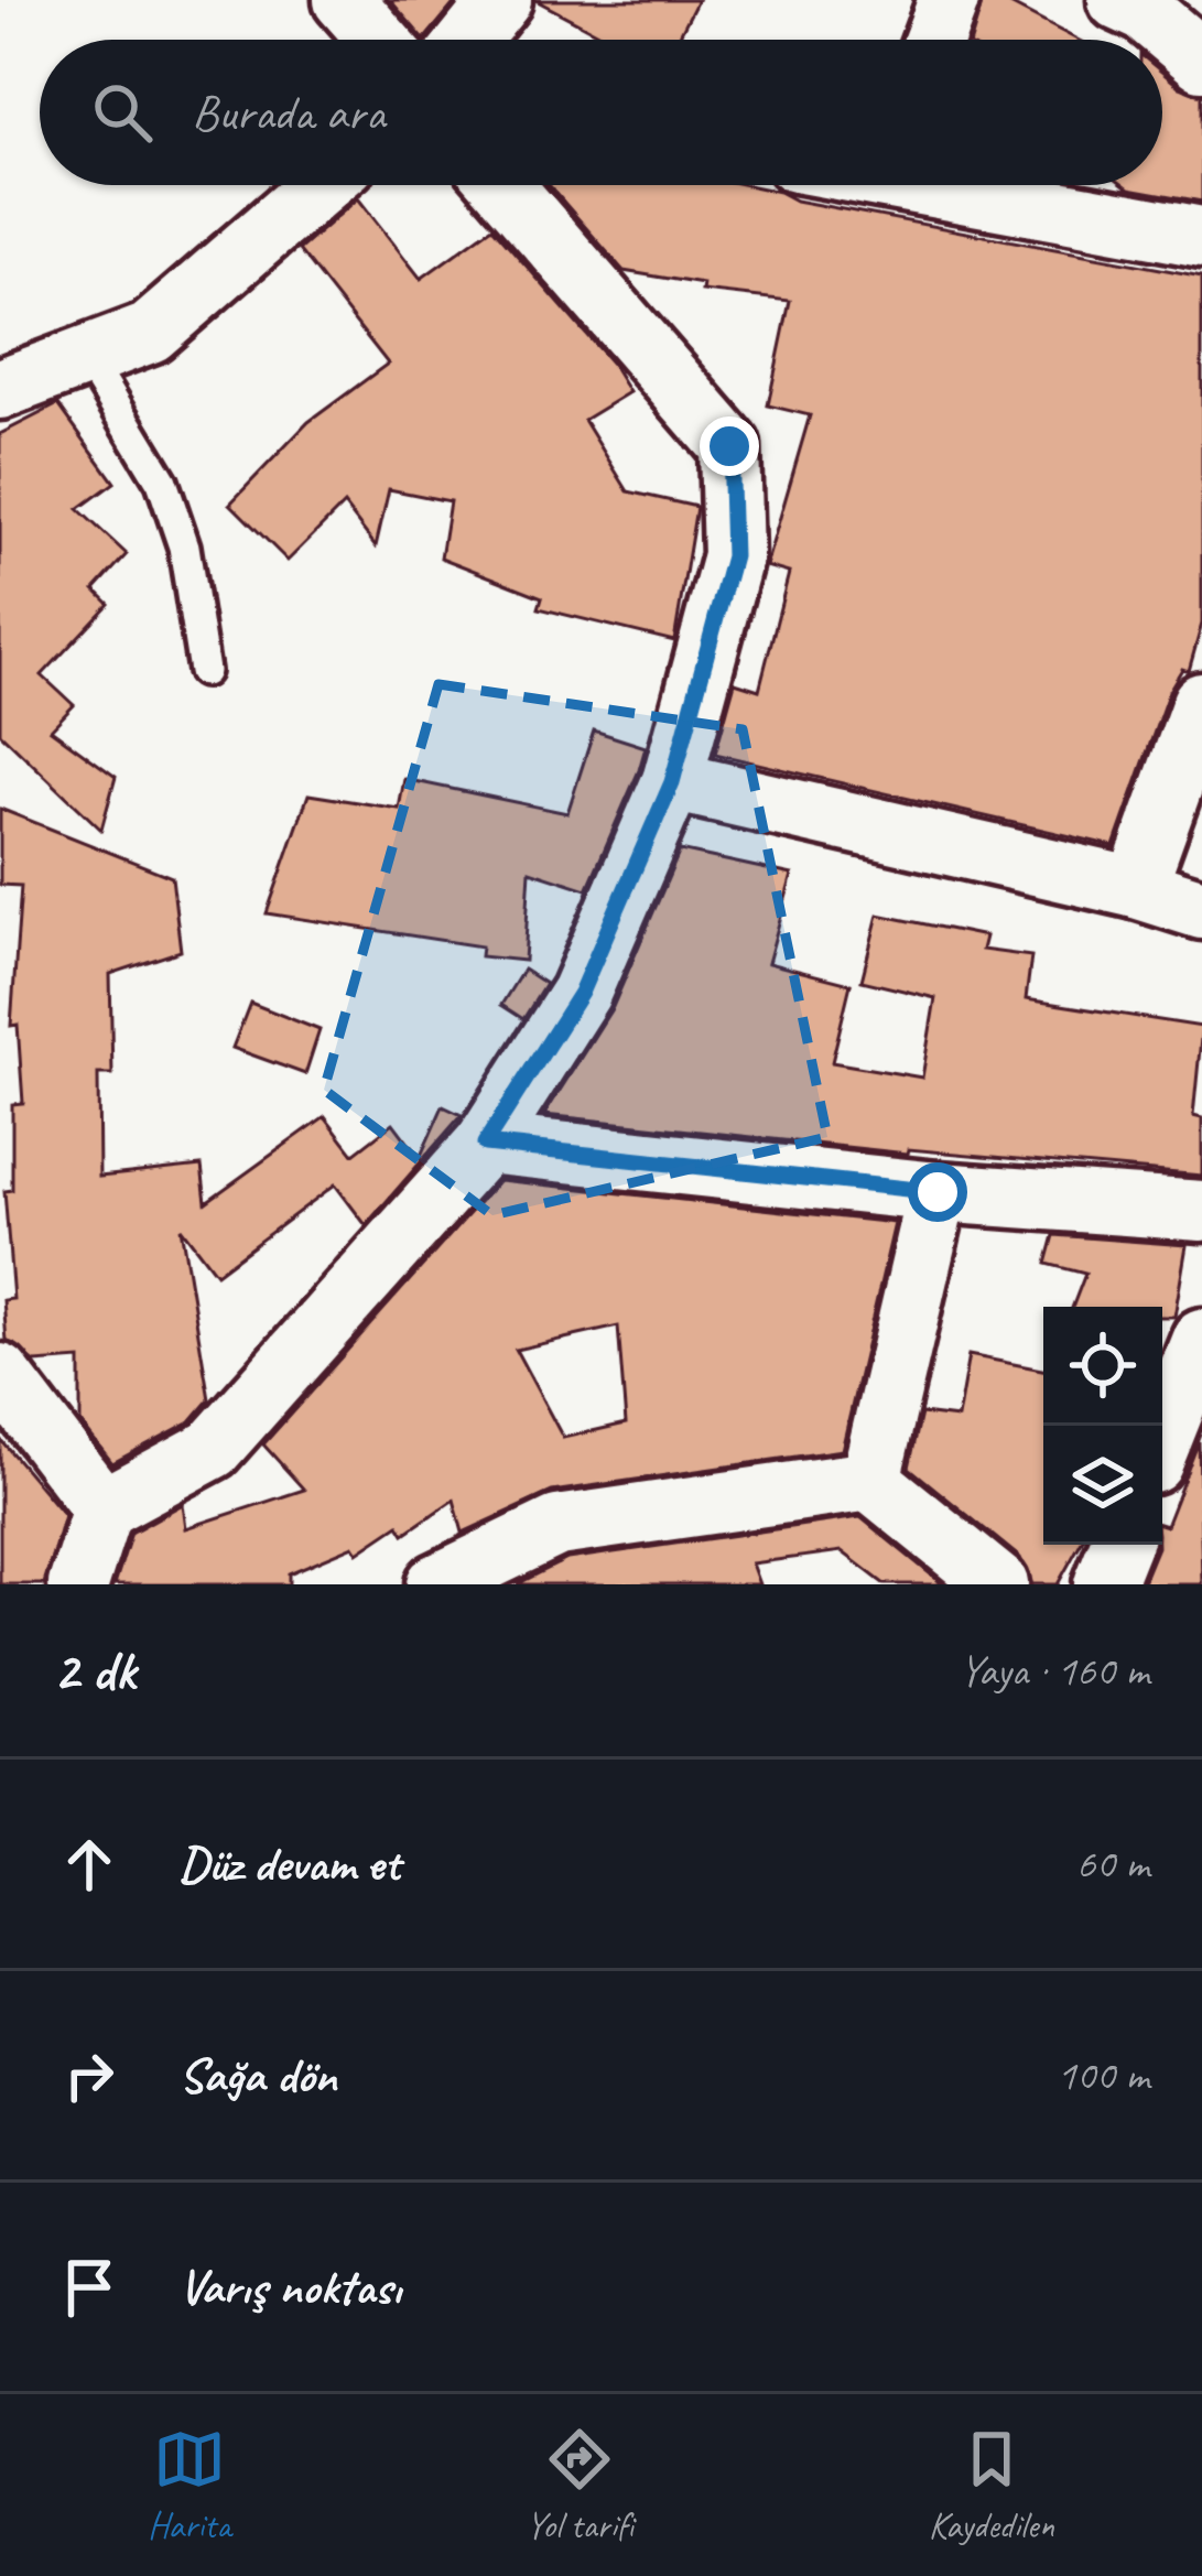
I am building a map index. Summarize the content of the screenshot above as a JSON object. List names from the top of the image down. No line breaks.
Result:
{"page":{"search":"Burada ara","heading":["2 dk","Yaya · 160 m"],"list":[["Düz devam et","60 m"],["Sağa dön","100 m"],"Varış noktası"],"nav":["Harita","Yol tarifi","Kaydedilen"]}}
